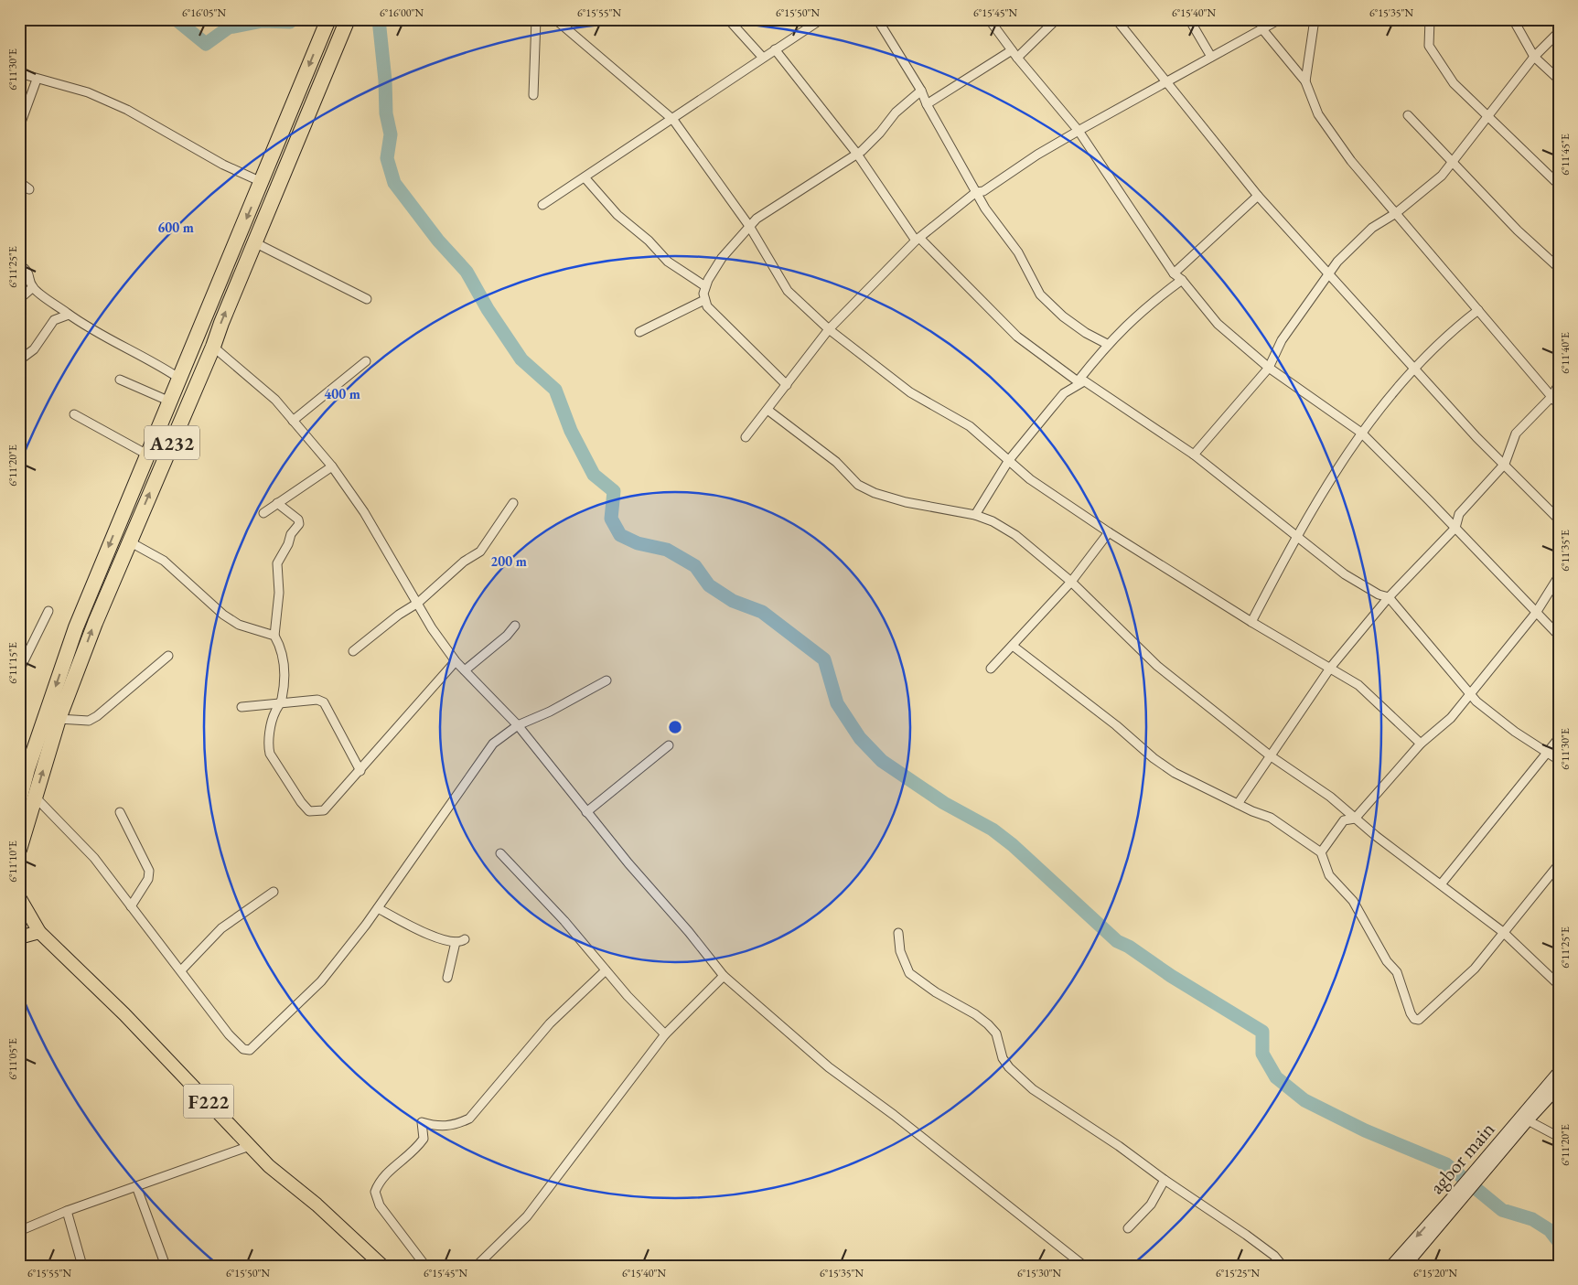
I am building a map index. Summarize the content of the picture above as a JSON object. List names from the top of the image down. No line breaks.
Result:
{"streets":{"highway":["A232"],"main road":["F222","agbor main"]},"coordinates":["6°16'05\"N","6°16'00\"N","6°15'55\"N","6°15'50\"N","6°15'45\"N","6°15'40\"N","6°15'35\"N","6°11'30\"E","6°11'45\"E","6°11'25\"E","6°11'40\"E","6°11'20\"E","6°11'35\"E","6°11'15\"E","6°11'10\"E","6°11'05\"E","6°15'30\"N","6°15'25\"N","6°15'20\"N"],"rings":["600 m","400 m","200 m"]}
